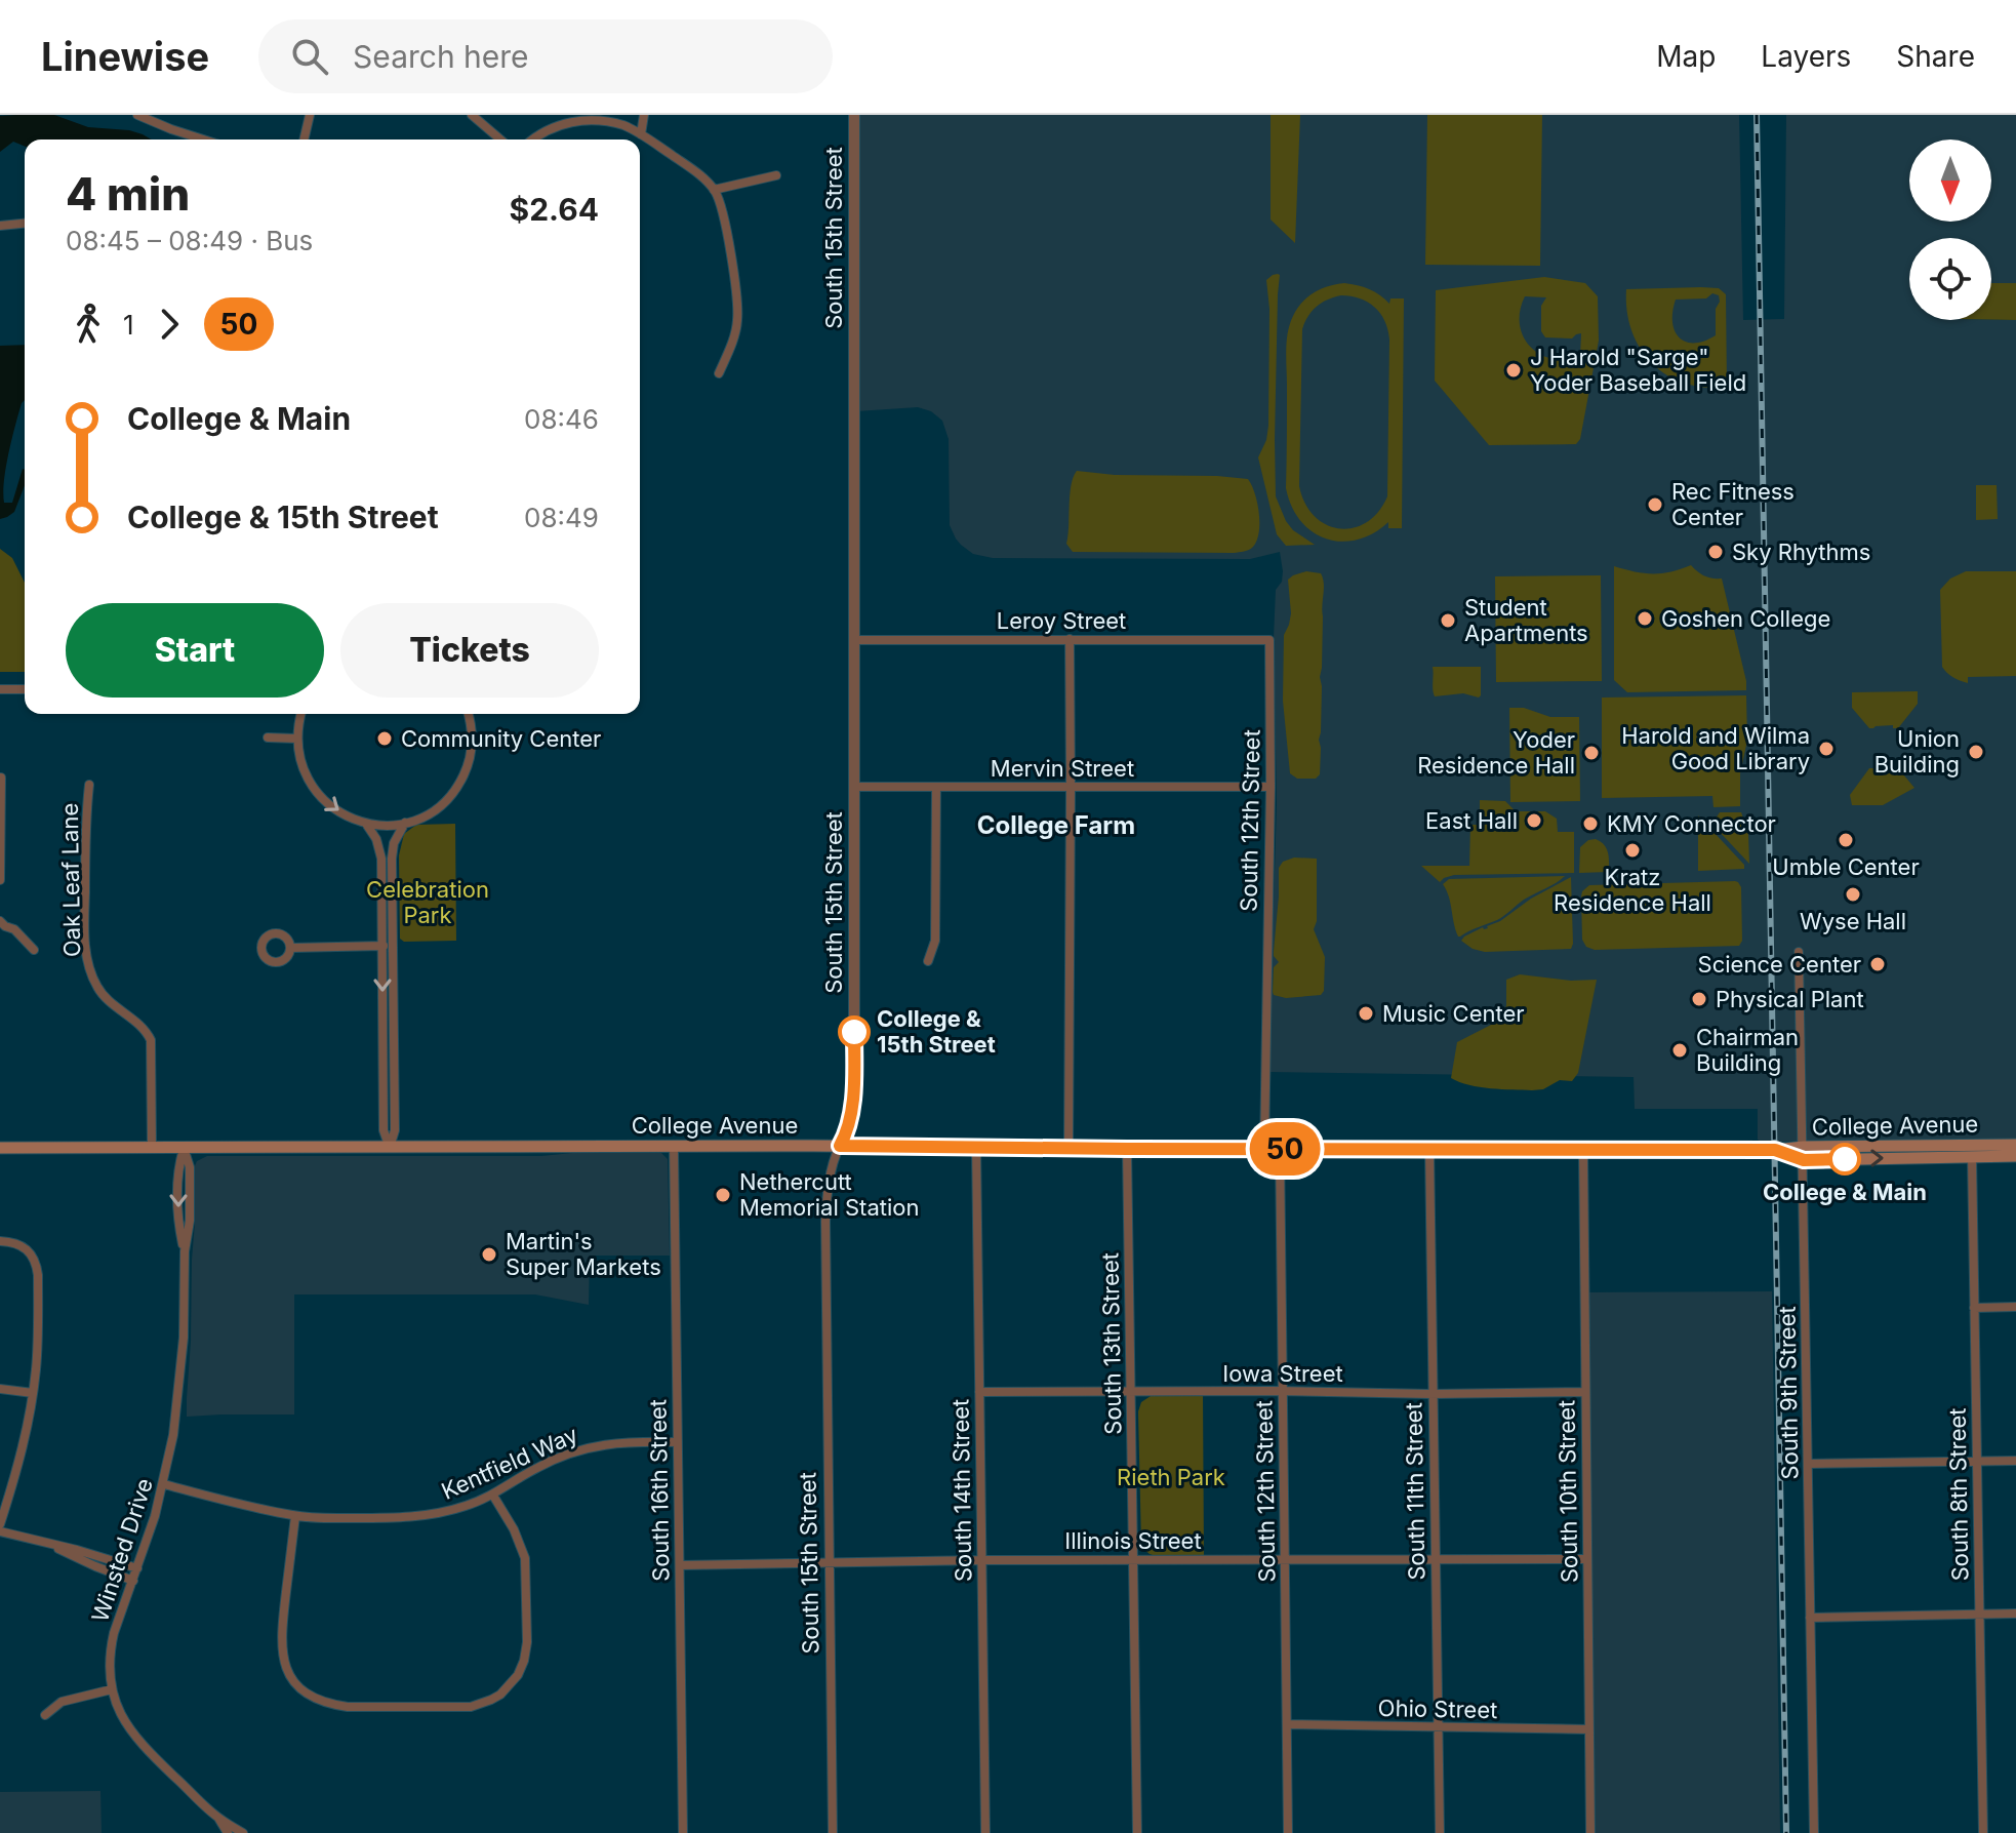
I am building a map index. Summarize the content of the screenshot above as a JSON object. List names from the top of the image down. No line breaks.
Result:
{"streets":{"main road":["College Avenue"],"street":["South 15th Street","Leroy Street","Mervin Street","South 12th Street","Oak Leaf Lane","South 13th Street","Iowa Street","South 9th Street","Kentfield Way","South 16th Street","South 14th Street","South 11th Street","South 10th Street","South 8th Street","Illinois Street","Winsted Drive","Ohio Street"]},"crossings":[["South 15th Street","Leroy Street"],["South 15th Street","Mervin Street"],["South 15th Street","College Avenue"],["South 15th Street","Illinois Street"],["Leroy Street","South 12th Street"],["Mervin Street","South 12th Street"],["South 12th Street","College Avenue"],["South 12th Street","Iowa Street"],["South 12th Street","Illinois Street"],["South 12th Street","Ohio Street"],["Oak Leaf Lane","College Avenue"],["College Avenue","South 13th Street"],["College Avenue","South 9th Street"],["College Avenue","South 16th Street"],["College Avenue","South 14th Street"],["College Avenue","South 11th Street"],["College Avenue","South 10th Street"],["College Avenue","South 8th Street"],["College Avenue","Winsted Drive"],["South 13th Street","Iowa Street"],["South 13th Street","Illinois Street"],["Iowa Street","South 14th Street"],["Iowa Street","South 11th Street"],["Iowa Street","South 10th Street"],["Kentfield Way","South 16th Street"],["Kentfield Way","Winsted Drive"],["South 16th Street","Illinois Street"],["South 14th Street","Illinois Street"],["South 11th Street","Illinois Street"],["South 11th Street","Ohio Street"],["South 10th Street","Illinois Street"],["South 10th Street","Ohio Street"]],"districts":["College Farm"],"parks":["Celebration Park","Rieth Park"],"places":["J Harold \"Sarge\" Yoder Baseball Field","Rec Fitness Center","Sky Rhythms","Goshen College","Student Apartments","Community Center","Harold and Wilma Good Library","Union Building","Yoder Residence Hall","East Hall","KMY Connector","Umble Center","Kratz Residence Hall","Wyse Hall","Science Center","Physical Plant","Music Center","College & 15th Street","Chairman Building","College & Main","Nethercutt Memorial Station","Martin's Super Markets"],"lines":["bus line 50"],"north":"bottom","page":{"header":"Linewise","search":"Search here","nav":["Map","Layers","Share"],"on_map":"50","heading":["4 min","08:45 – 08:49 · Bus","$2.64"],"legs":["1","50"],"list":[{"name":"College & Main","value":"08:46"},{"name":"College & 15th Street","value":"08:49"}],"buttons":["Start","Tickets"]}}
